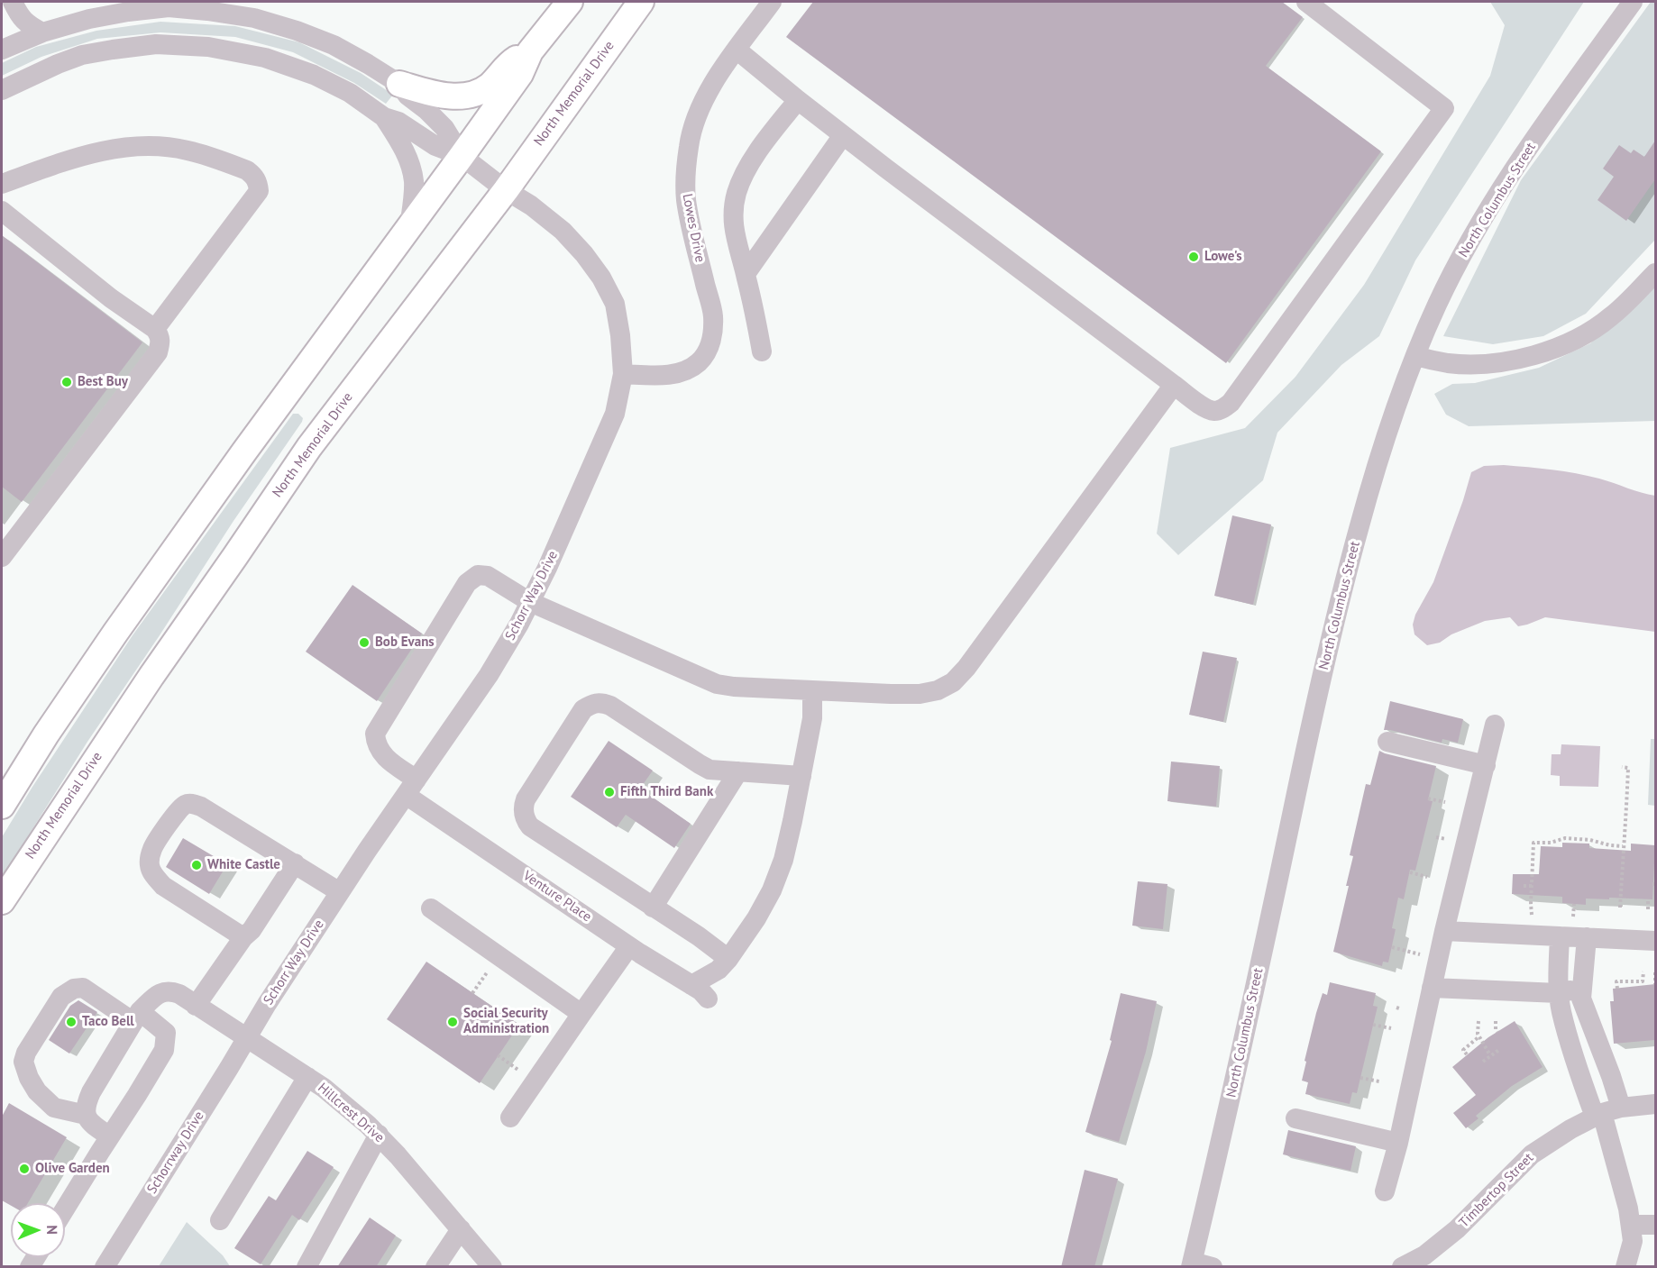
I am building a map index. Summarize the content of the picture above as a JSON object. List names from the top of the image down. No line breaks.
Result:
{"streets":{"main road":["North Memorial Drive"],"street":["North Columbus Street","Lowes Drive","Schorr Way Drive","Venture Place","Hillcrest Drive","Schorrway Drive","Timbertop Street"]},"crossings":[["North Memorial Drive","Schorr Way Drive"],["Lowes Drive","Schorr Way Drive"],["Schorr Way Drive","Venture Place"],["Schorr Way Drive","Hillcrest Drive"],["Schorr Way Drive","Schorrway Drive"],["Hillcrest Drive","Schorrway Drive"]],"places":["Lowe's","Best Buy","Bob Evans","Fifth Third Bank","White Castle","Taco Bell","Social Security Administration","Olive Garden"],"north":"right"}
